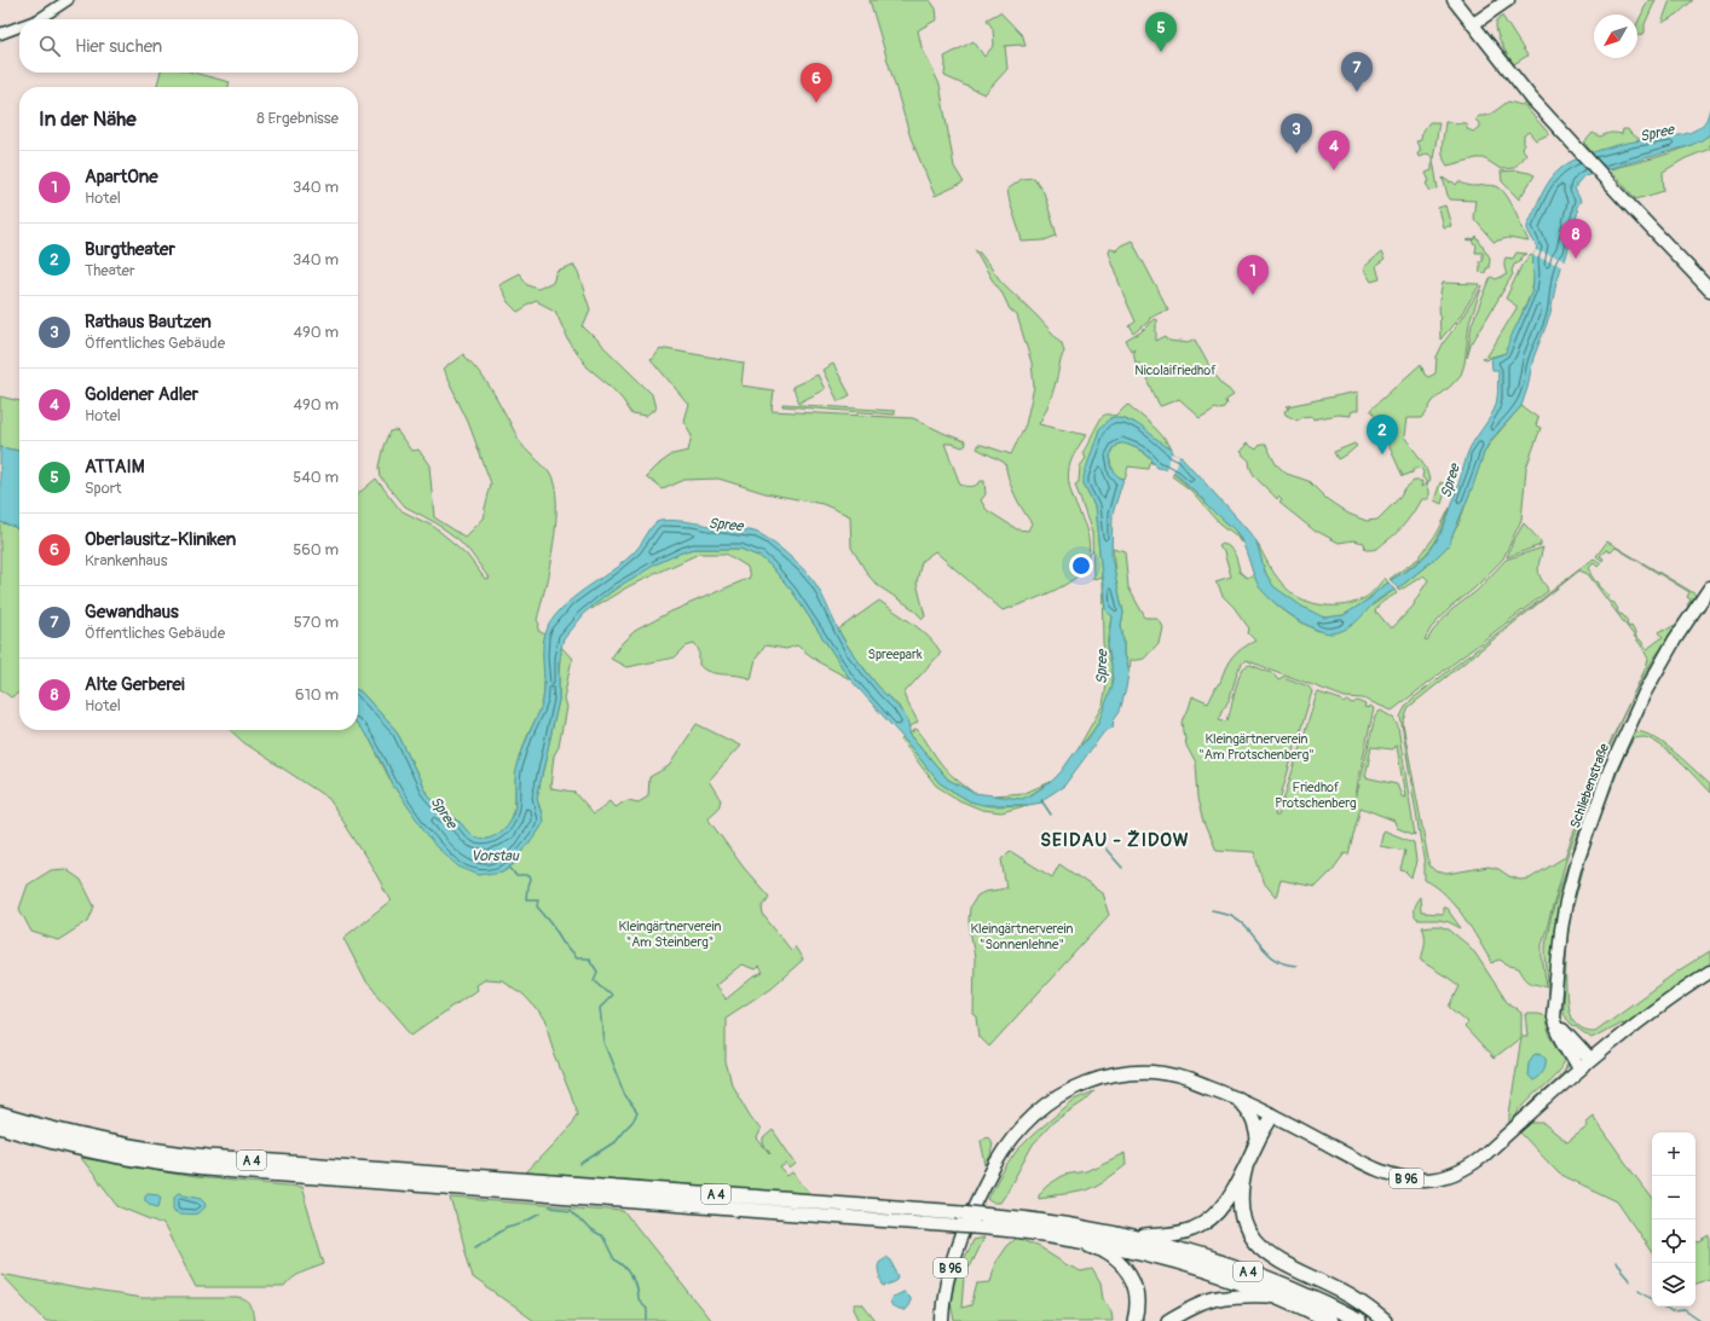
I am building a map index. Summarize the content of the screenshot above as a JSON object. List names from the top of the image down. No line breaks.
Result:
{"streets":{"highway":["A 4"],"main road":["Schliebenstraße","B 96"]},"crossings":[["Schliebenstraße","B 96"]],"districts":["SEIDAU - ŽIDOW"],"water":["Spree","Vorstau"],"parks":["Nicolaifriedhof","Spreepark","Kleingärtnerverein \"Am Protschenberg\"","Friedhof Protschenberg","Kleingärtnerverein \"Am Steinberg\"","Kleingärtnerverein \"Sonnenlehne\""],"north":"bottom left","page":{"pins":["5","7","6","3","4","8","1","2"],"search":"Hier suchen","heading":["In der Nähe","8 Ergebnisse"],"list":[{"mark":"1","name":"ApartOne","note":"Hotel","value":"340 m"},{"mark":"2","name":"Burgtheater","note":"Theater","value":"340 m"},{"mark":"3","name":"Rathaus Bautzen","note":"Öffentliches Gebäude","value":"490 m"},{"mark":"4","name":"Goldener Adler","note":"Hotel","value":"490 m"},{"mark":"5","name":"ATTAIM","note":"Sport","value":"540 m"},{"mark":"6","name":"Oberlausitz-Kliniken","note":"Krankenhaus","value":"560 m"},{"mark":"7","name":"Gewandhaus","note":"Öffentliches Gebäude","value":"570 m"},{"mark":"8","name":"Alte Gerberei","note":"Hotel","value":"610 m"}],"map_buttons":["+","−"]}}
